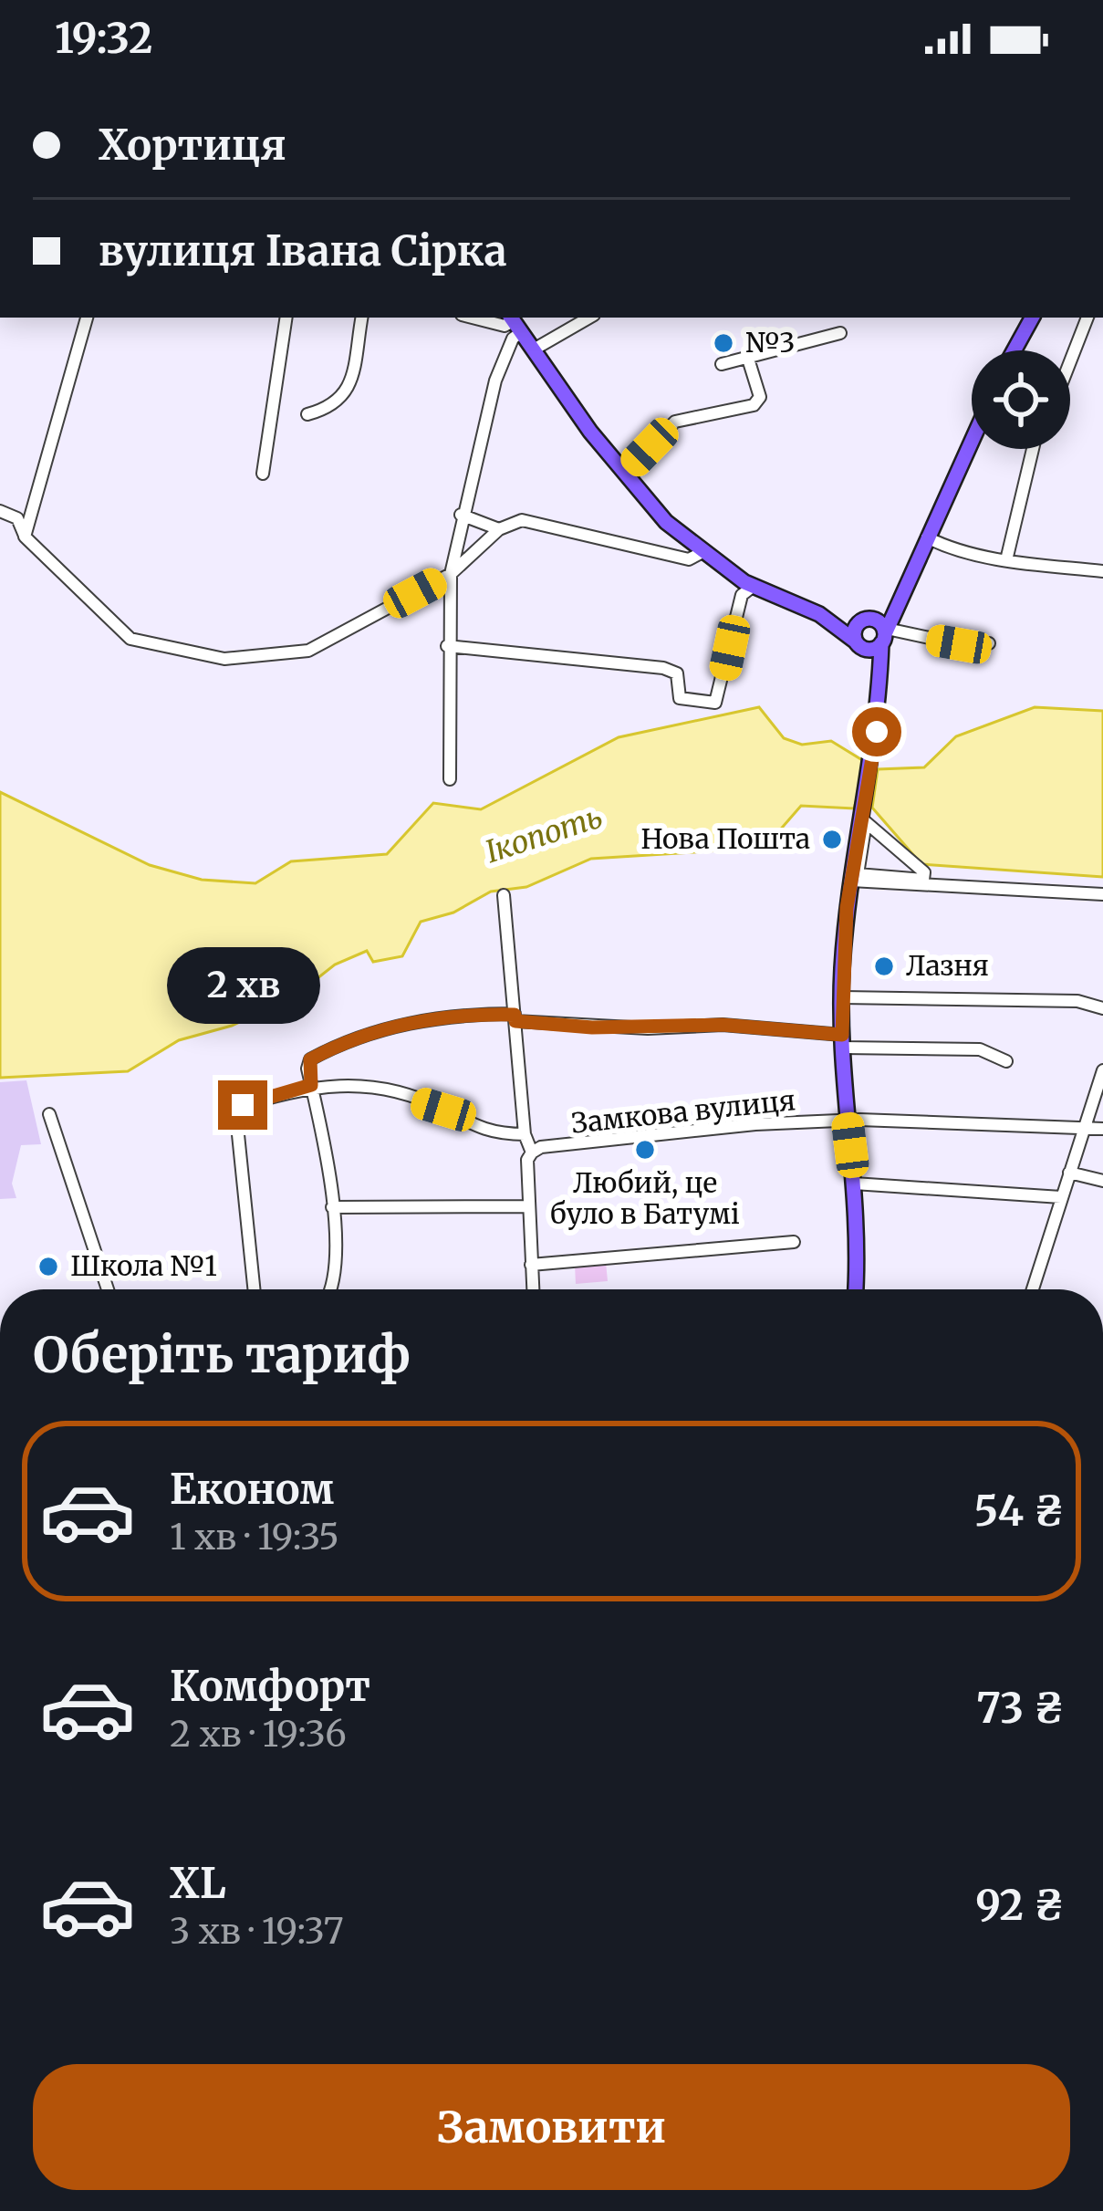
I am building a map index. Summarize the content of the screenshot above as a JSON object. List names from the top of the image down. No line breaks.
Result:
{"streets":{"street":["Замкова вулиця"]},"water":["Ікопоть"],"places":["№3","Нова Пошта","Лазня","Любий, це було в Батумі","Школа №1"],"page":{"status":"19:32","banner":["Хортиця","вулиця Івана Сірка"],"bubble":"2 хв","heading":"Оберіть тариф","list":[{"name":"Економ","note":"1 хв · 19:35","value":"54 ₴"},{"name":"Комфорт","note":"2 хв · 19:36","value":"73 ₴"},{"name":"XL","note":"3 хв · 19:37","value":"92 ₴"}],"buttons":"Замовити"}}
